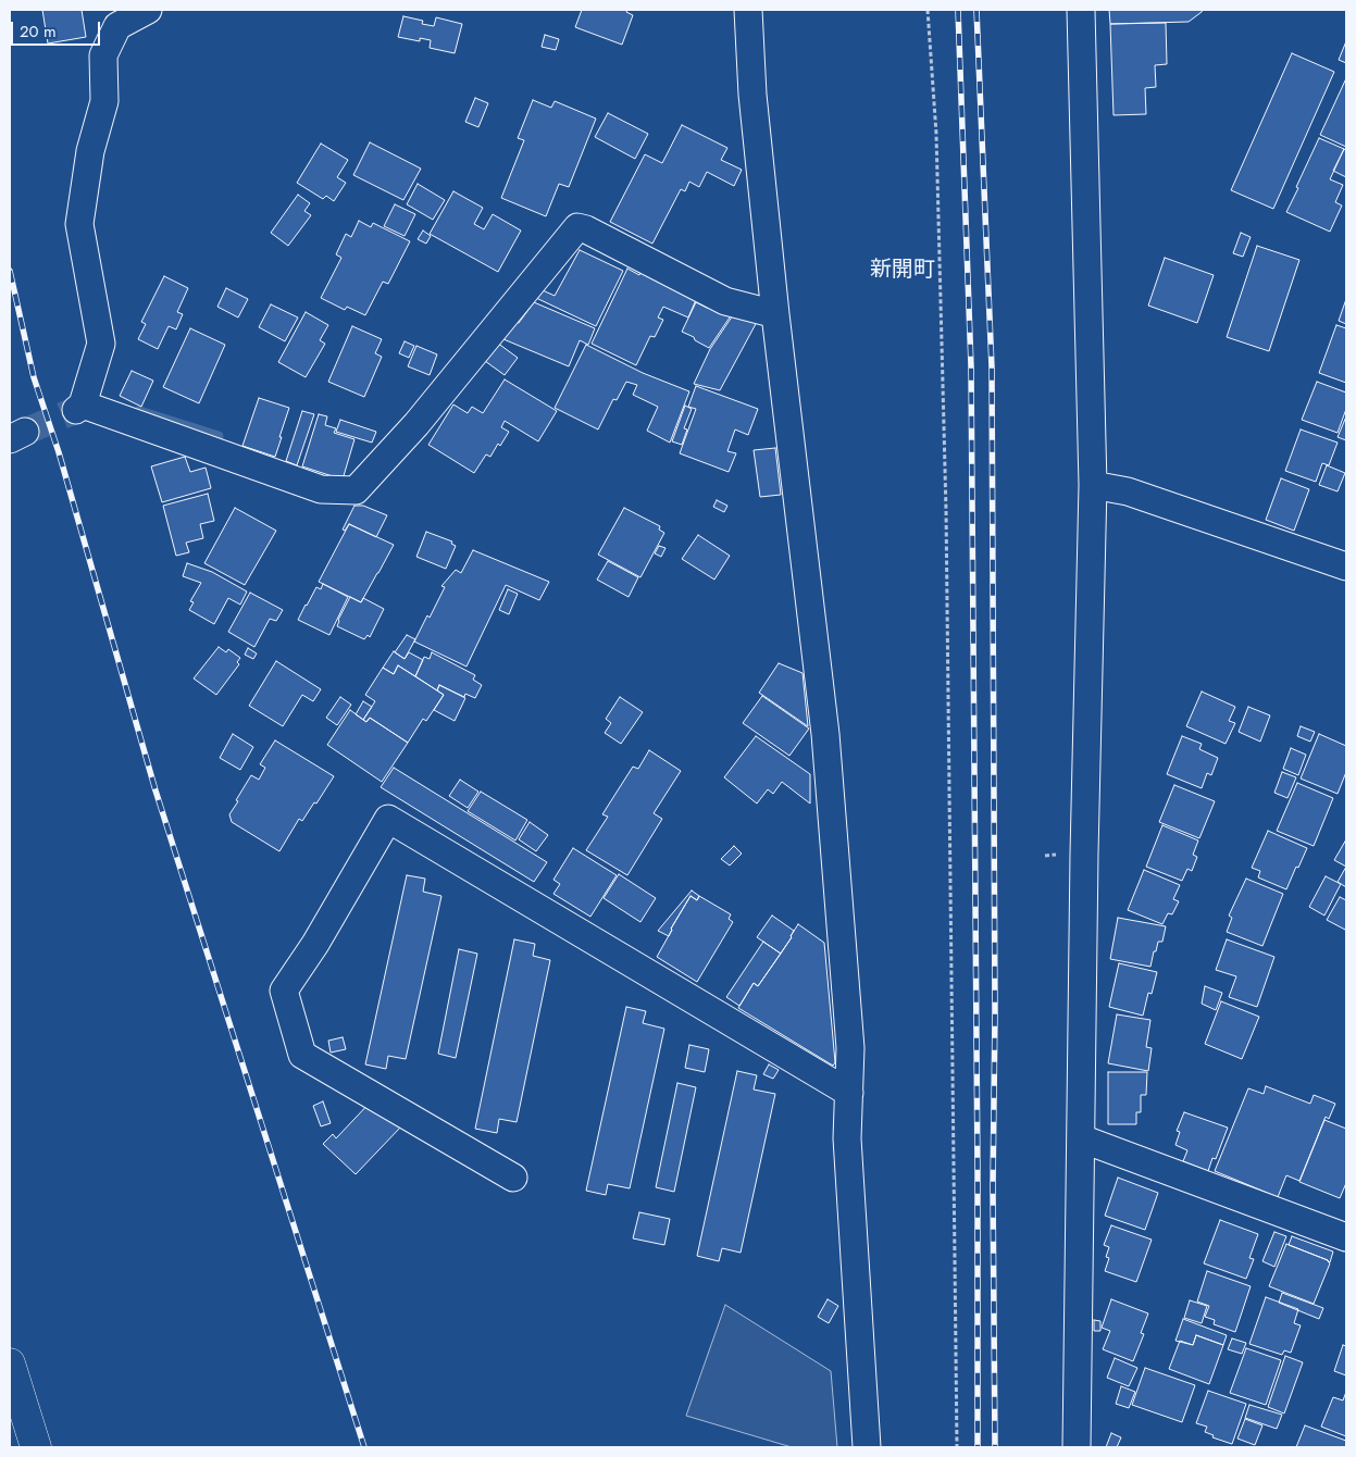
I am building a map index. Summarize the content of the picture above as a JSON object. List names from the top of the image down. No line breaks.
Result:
{"districts":["新開町"],"scale_bar":"20 m"}
